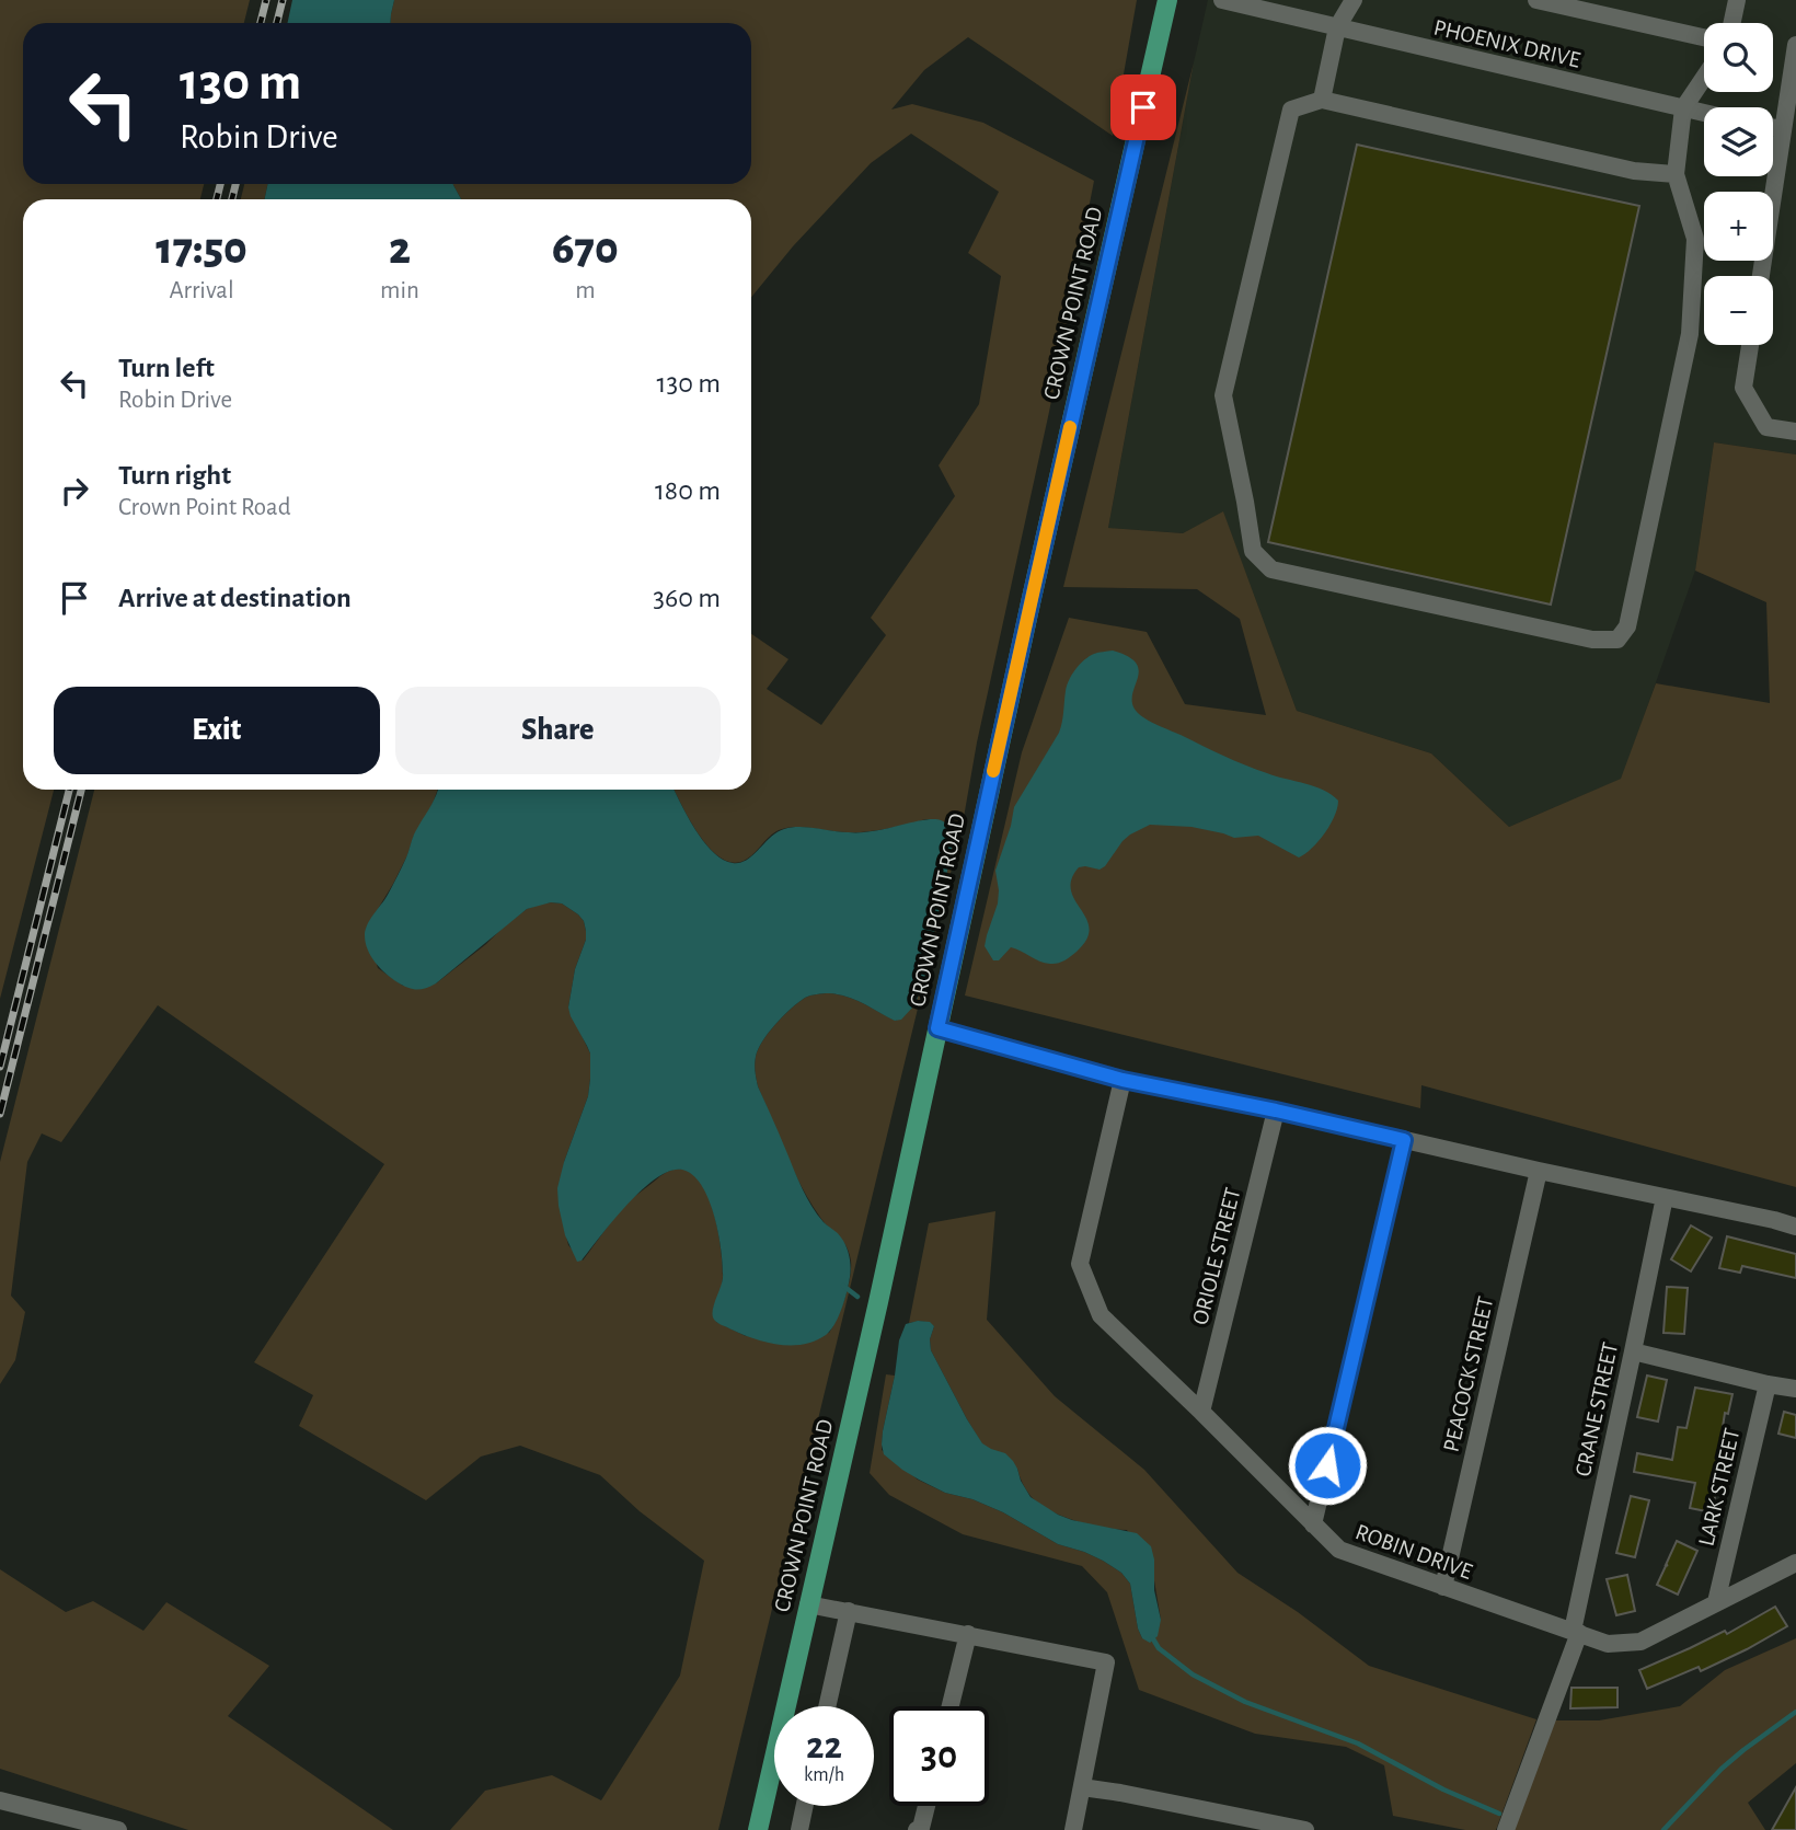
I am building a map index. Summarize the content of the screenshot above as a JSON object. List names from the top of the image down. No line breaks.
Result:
{"streets":{"main road":["CROWN POINT ROAD"],"street":["PHOENIX DRIVE","ORIOLE STREET","PEACOCK STREET","CRANE STREET","LARK STREET","ROBIN DRIVE"]},"crossings":[["ORIOLE STREET","ROBIN DRIVE"],["PEACOCK STREET","ROBIN DRIVE"],["CRANE STREET","ROBIN DRIVE"],["LARK STREET","ROBIN DRIVE"]],"page":{"map_buttons":["+","−"],"turn":["130 m","Robin Drive"],"eta":["17:50","Arrival","2","min","670","m"],"list":[{"name":"Turn left","note":"Robin Drive","value":"130 m"},{"name":"Turn right","note":"Crown Point Road","value":"180 m"},{"name":"Arrive at destination","value":"360 m"}],"buttons":["Exit","Share"],"speed":"22 km/h","limit":"30"}}
